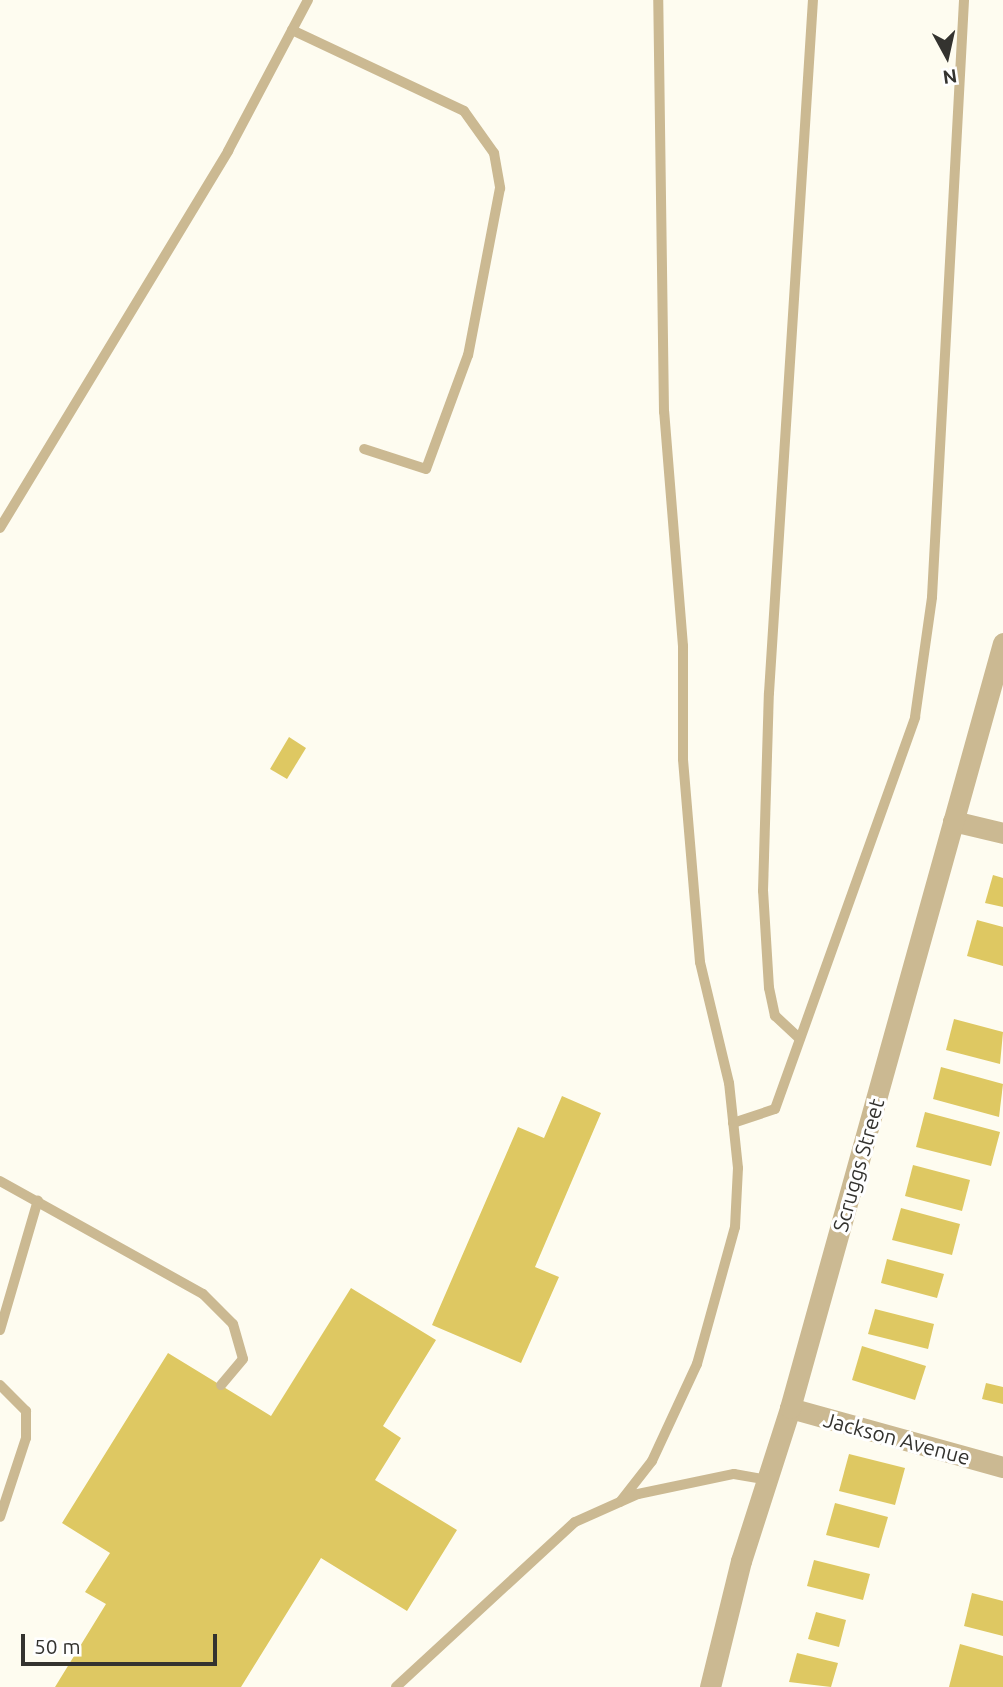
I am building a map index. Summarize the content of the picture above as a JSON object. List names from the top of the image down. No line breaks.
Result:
{"streets":{"street":["Scruggs Street","Jackson Avenue"]},"crossings":[["Scruggs Street","Jackson Avenue"]],"scale_bar":"50 m","north":"bottom"}
